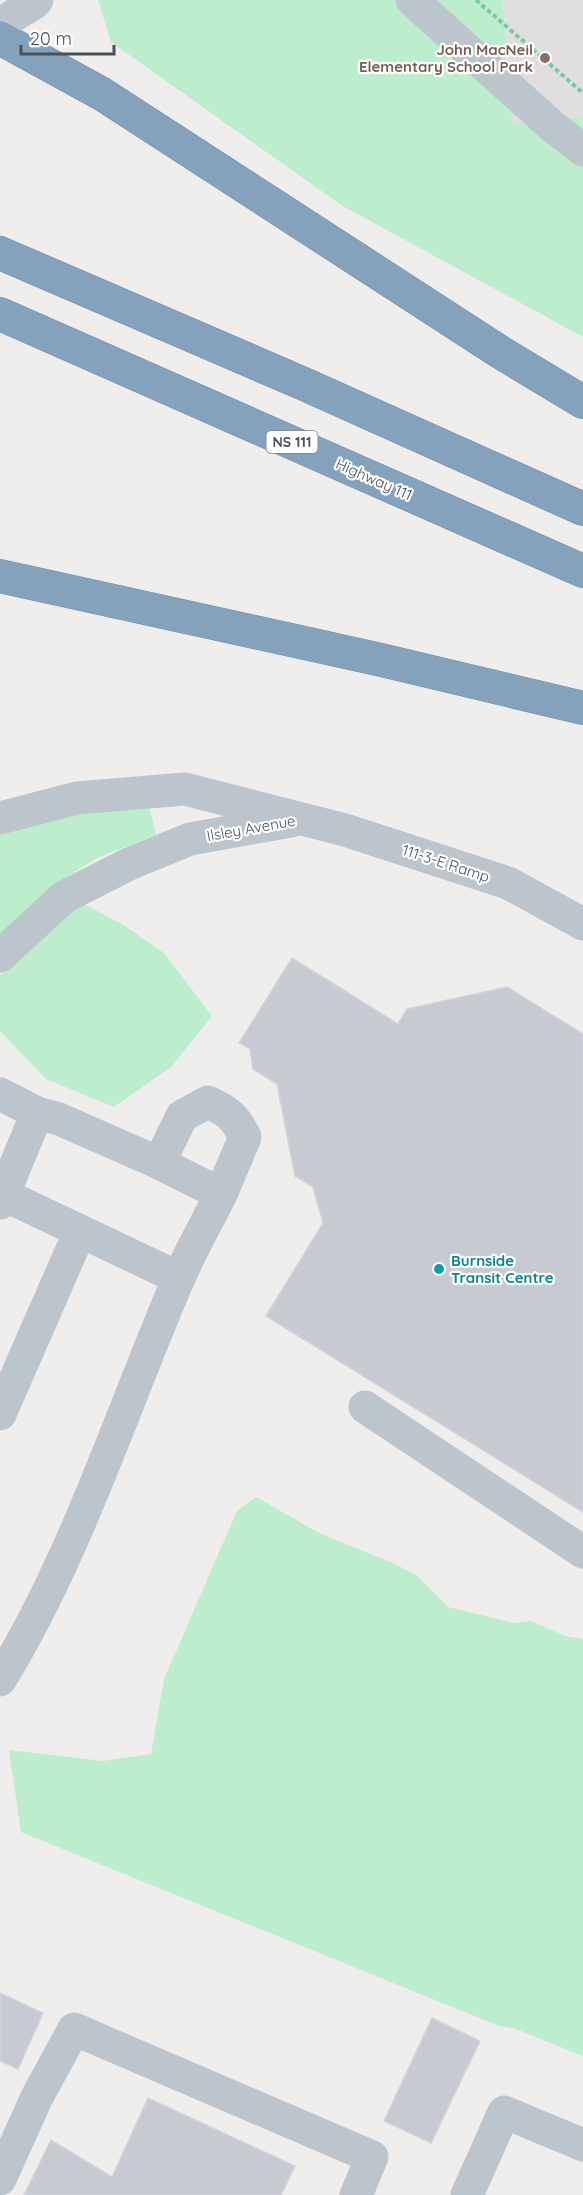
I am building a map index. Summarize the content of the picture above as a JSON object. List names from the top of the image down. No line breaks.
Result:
{"streets":{"highway":["NS 111","Highway 111"],"street":["Ilsley Avenue","111-3-E Ramp"]},"crossings":[["Ilsley Avenue","111-3-E Ramp"]],"places":["John MacNeil Elementary School Park","Burnside Transit Centre"],"scale_bar":"20 m"}
